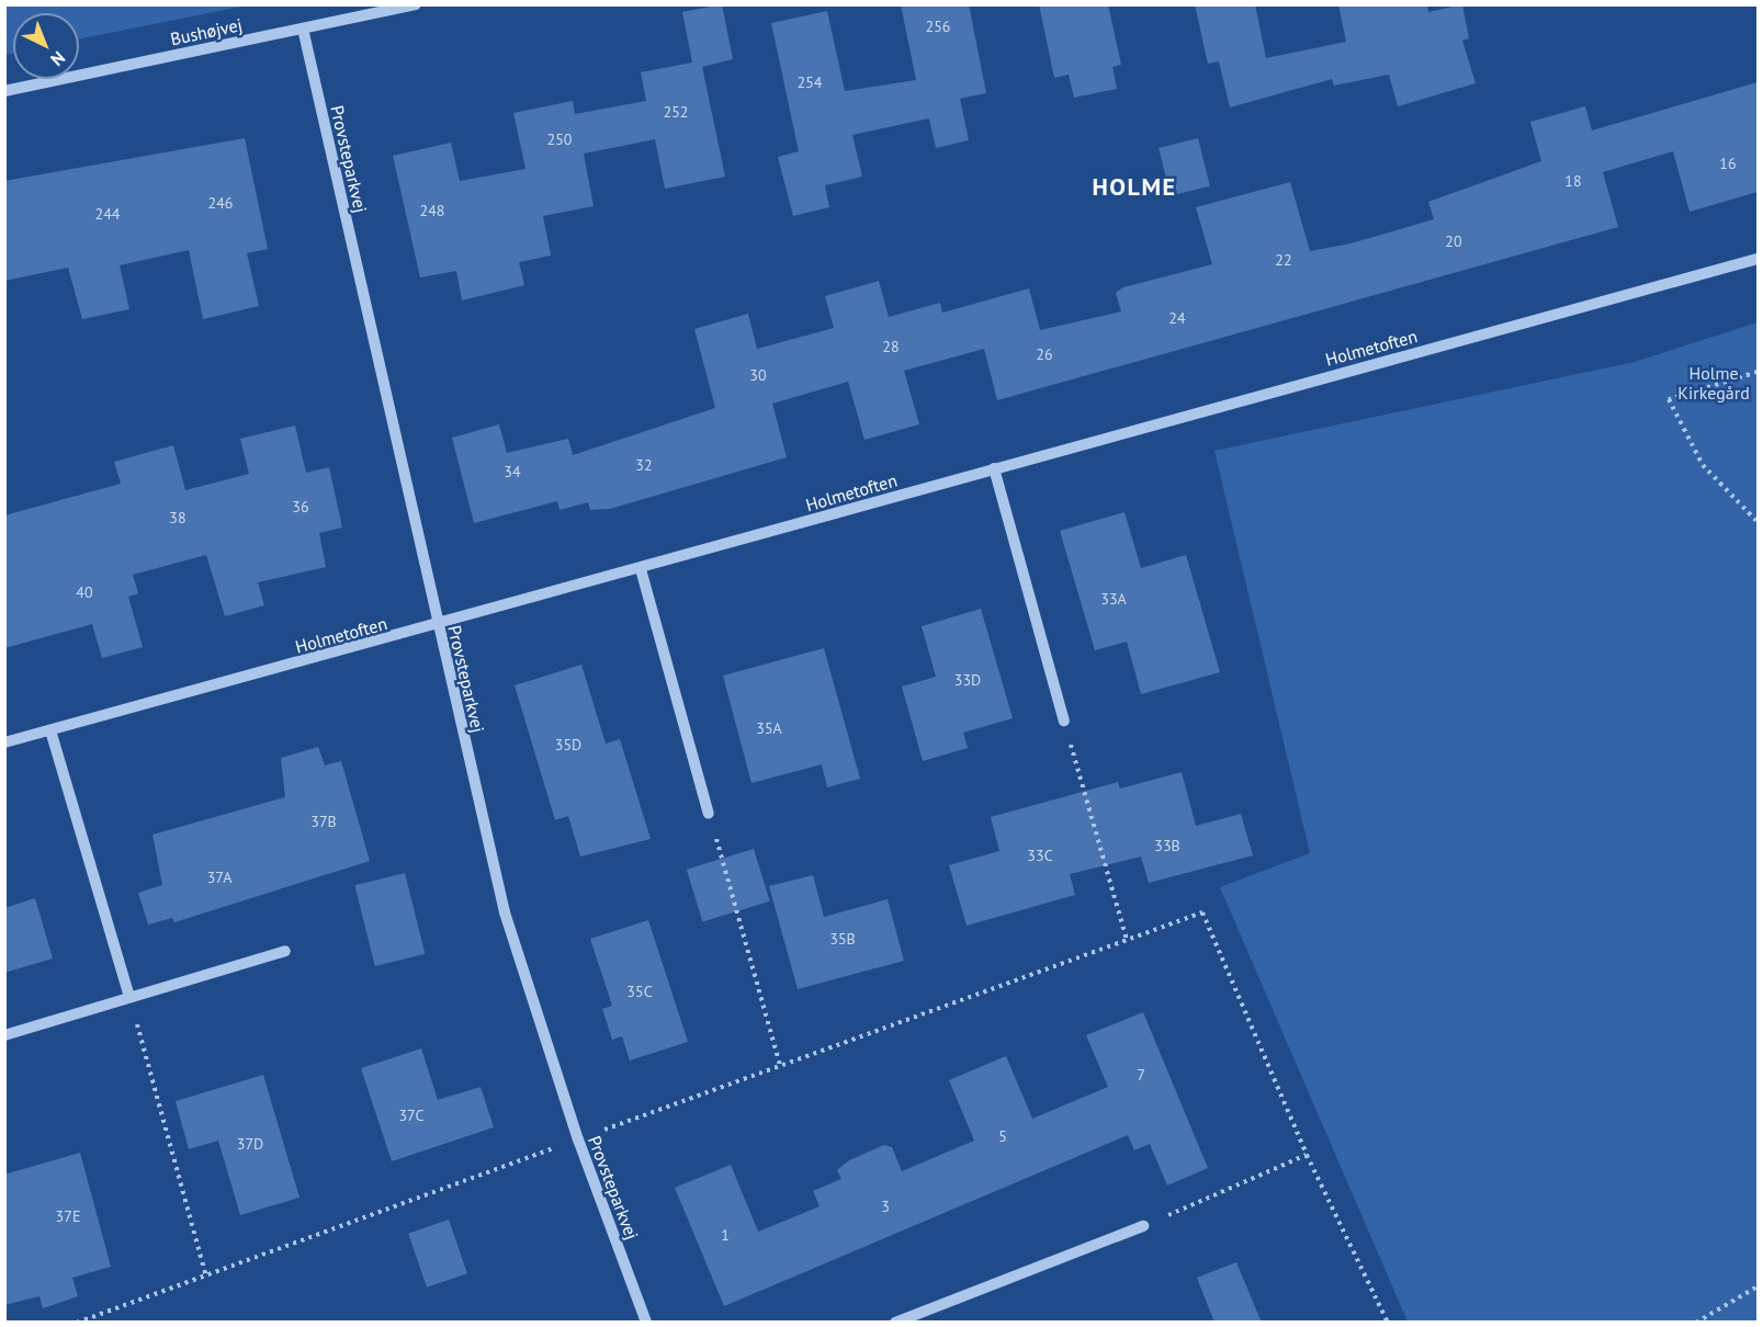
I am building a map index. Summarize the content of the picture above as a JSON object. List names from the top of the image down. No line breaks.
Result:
{"streets":{"street":["Bushøjvej","Provsteparkvej","Holmetoften"]},"crossings":[["Bushøjvej","Provsteparkvej"],["Provsteparkvej","Holmetoften"]],"districts":["HOLME"],"parks":["Holme Kirkegård"],"house_numbers":["256","254","252","250","16","18","246","248","244","20","22","24","28","26","30","32","34","36","38","40","33A","33D","35A","35D","37B","33B","33C","37A","35B","35C","7","37C","5","37D","3","37E","1"],"north":"bottom right"}
